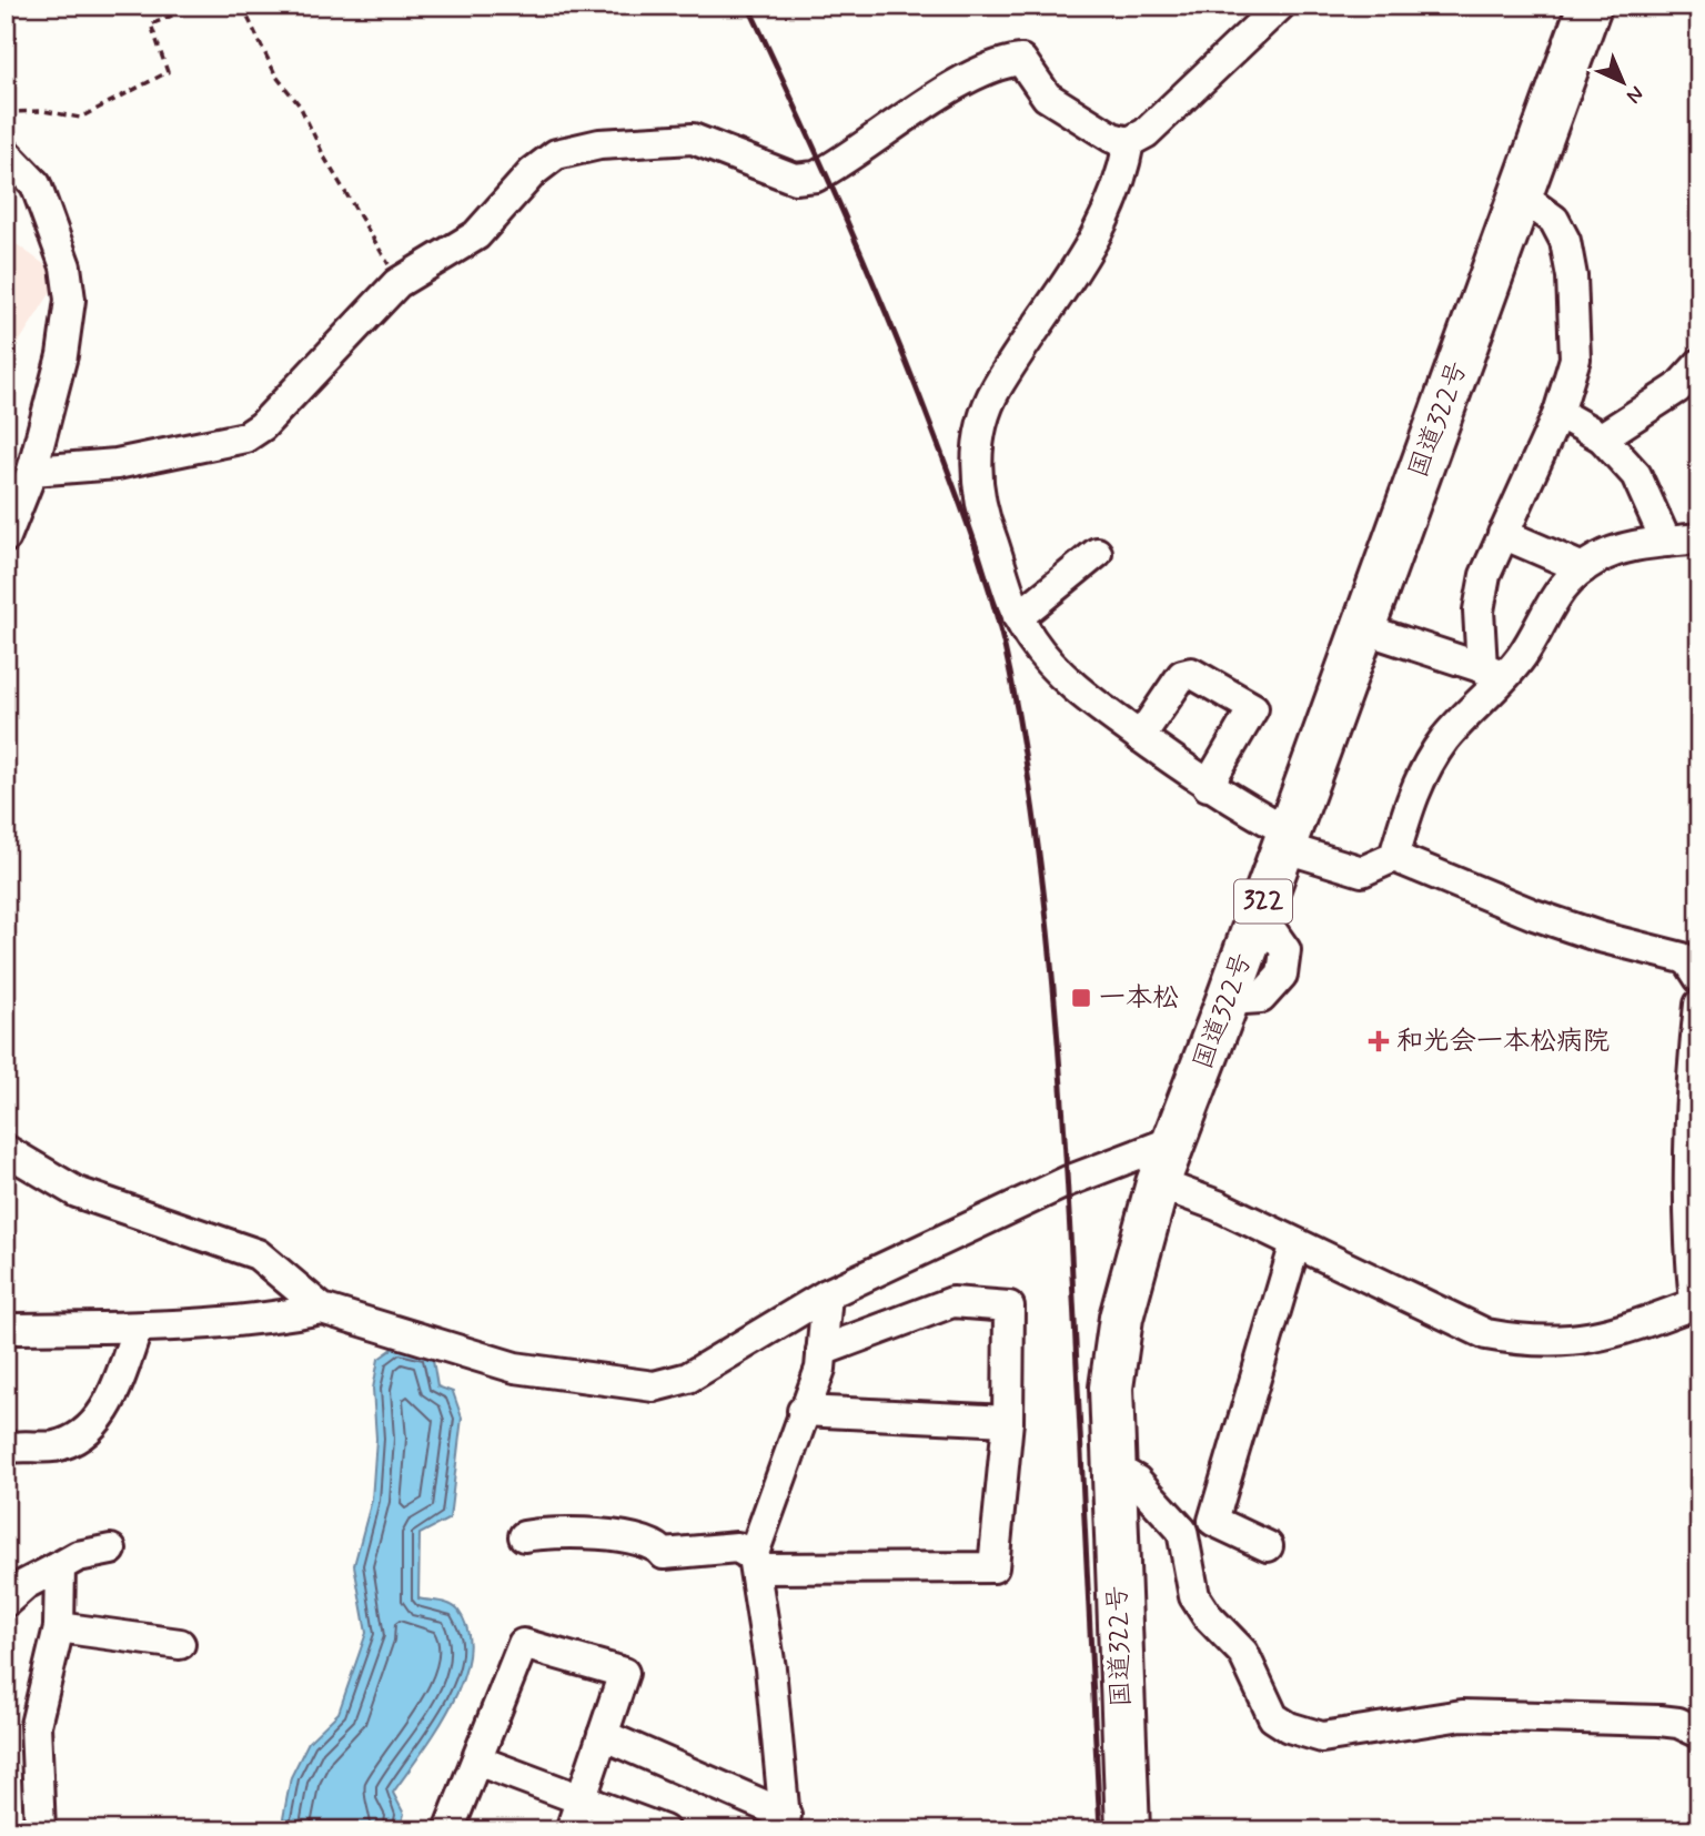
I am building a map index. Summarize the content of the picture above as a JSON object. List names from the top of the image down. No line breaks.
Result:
{"streets":{"highway":["国道322号","322"]},"places":{"transit":["一本松"],"health":["和光会一本松病院"]},"north":"bottom right"}
